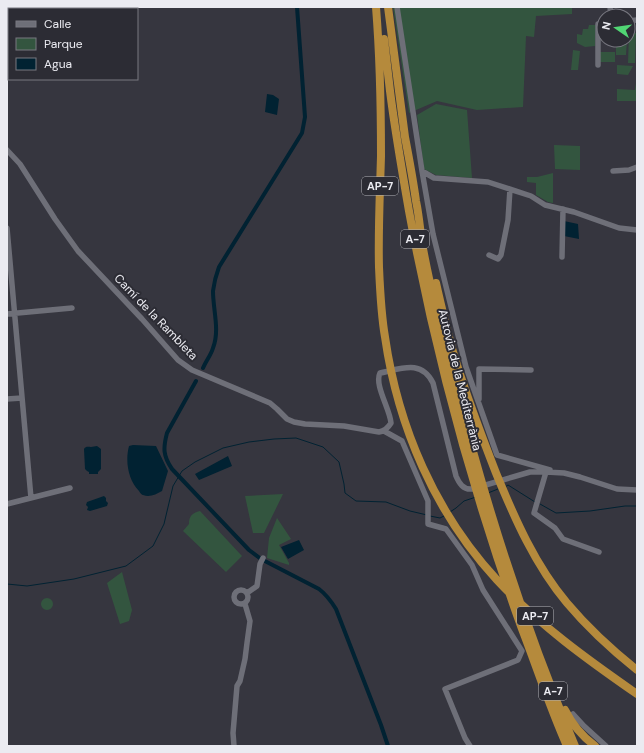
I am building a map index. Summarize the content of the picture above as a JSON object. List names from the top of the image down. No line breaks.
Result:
{"streets":{"highway":["AP-7","A-7","Autovia de la Mediterrània"],"street":["Camí de la Rambleta"]},"crossings":[["AP-7","Autovia de la Mediterrània"]],"legend":["Calle","Parque","Agua"],"north":"left"}
